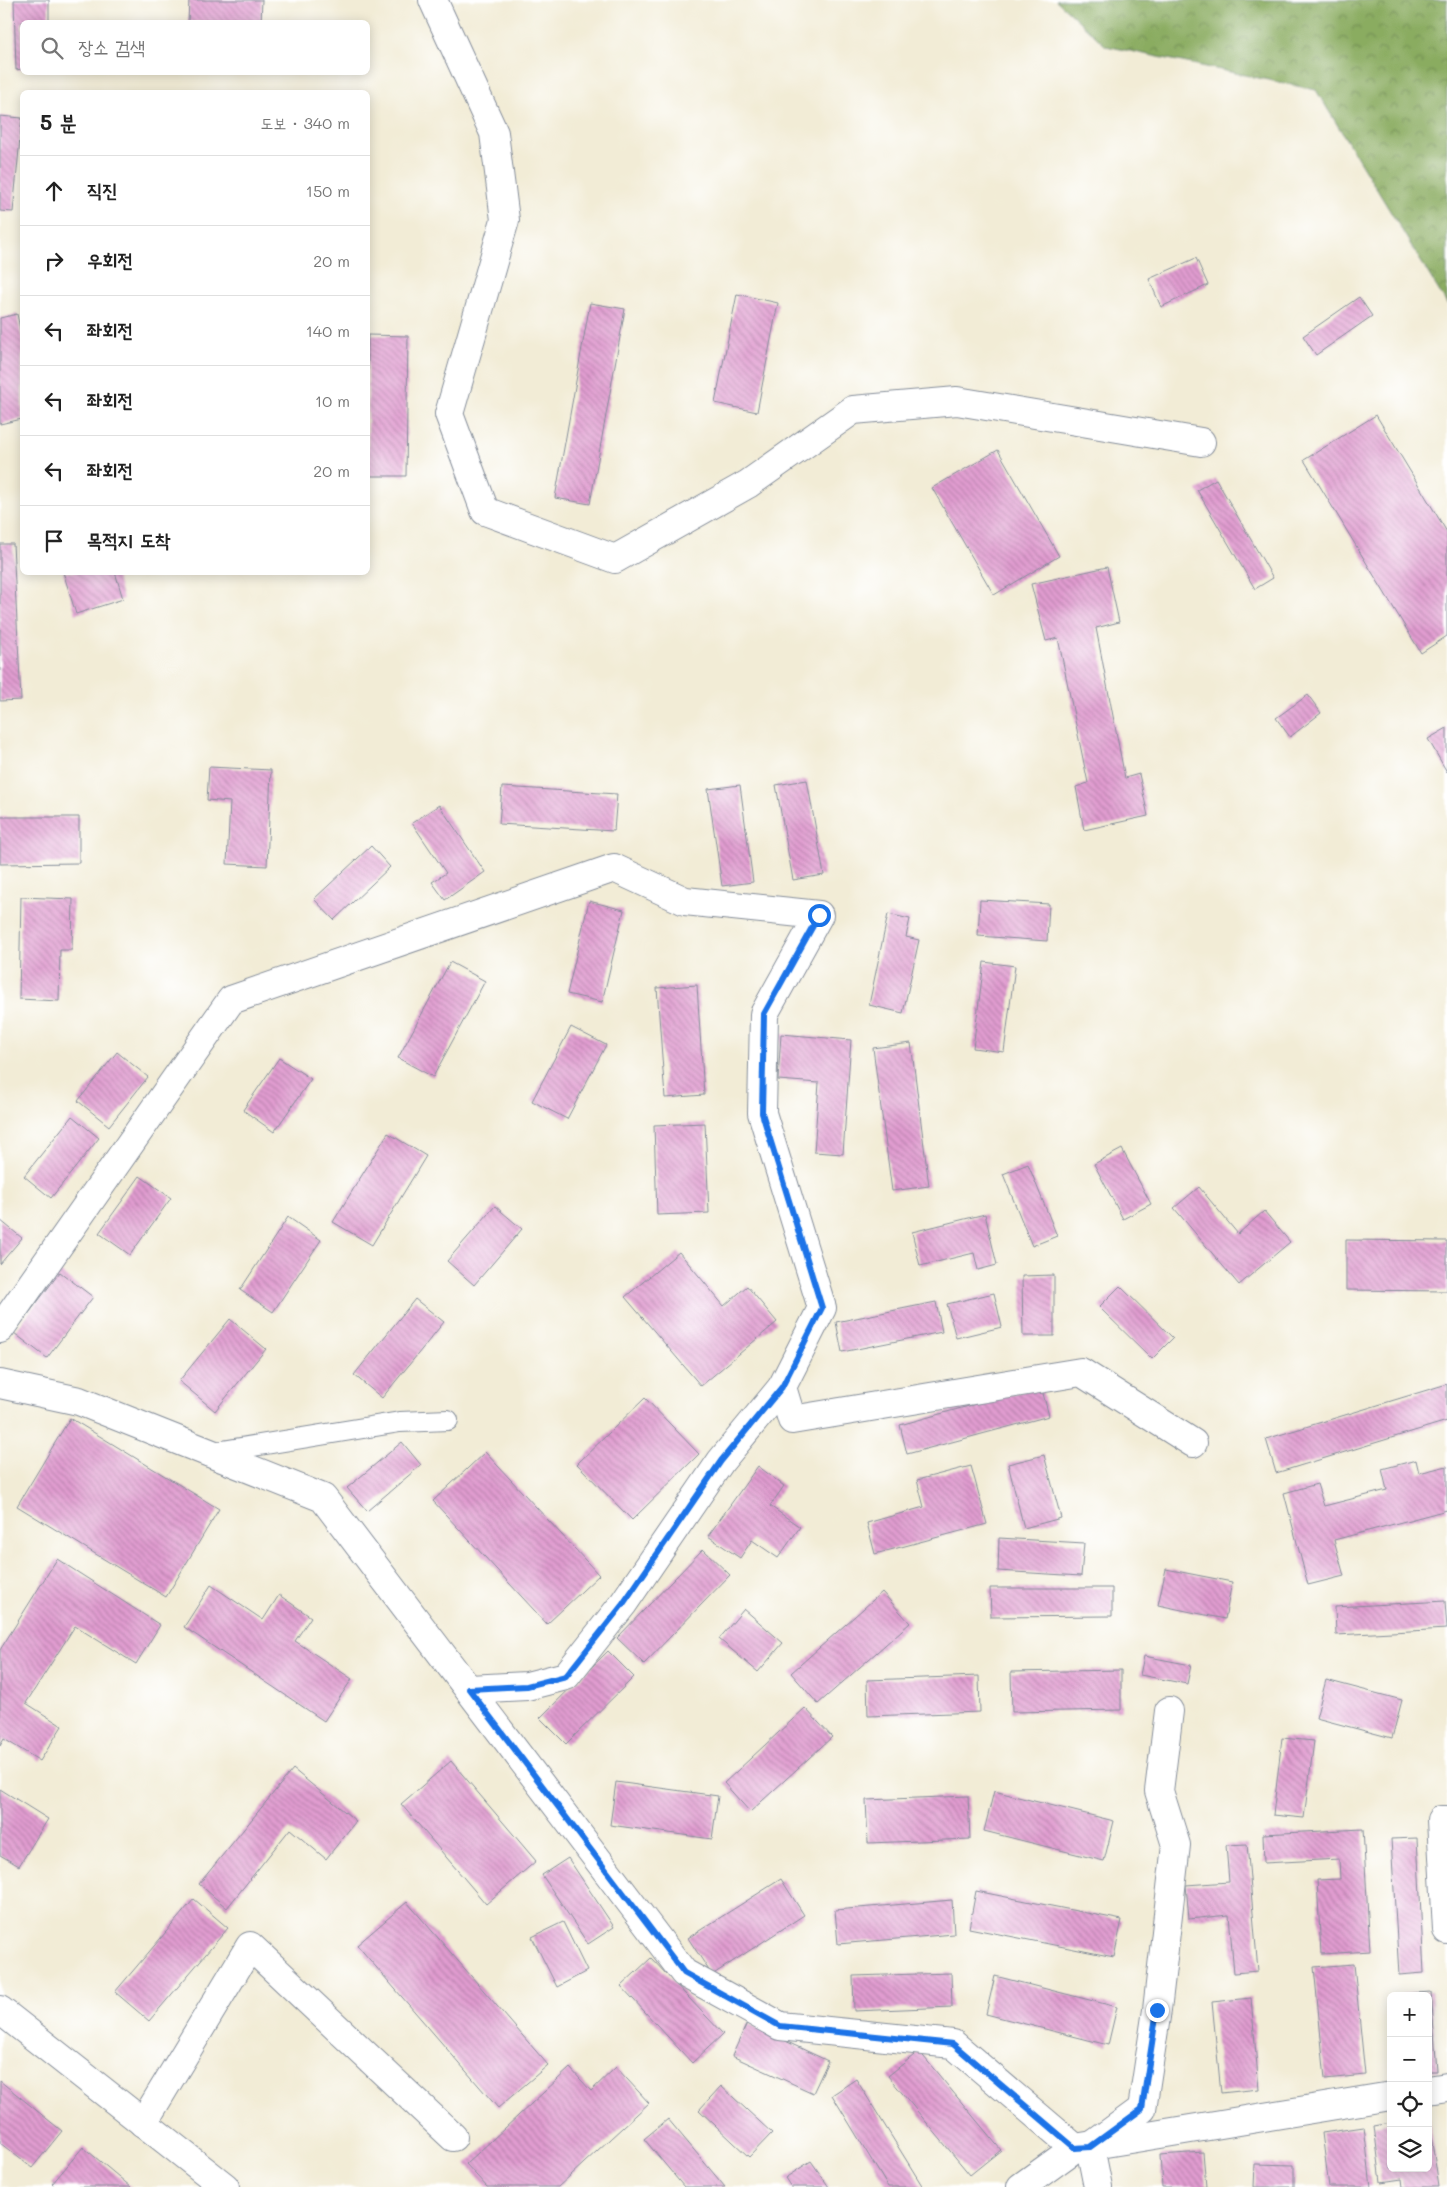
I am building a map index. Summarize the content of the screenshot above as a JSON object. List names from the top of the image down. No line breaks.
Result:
{"page":{"search":"장소 검색","heading":["5 분","도보 · 340 m"],"list":[["직진","150 m"],["우회전","20 m"],["좌회전","140 m"],["좌회전","10 m"],["좌회전","20 m"],"목적지 도착"],"map_buttons":["+","−"]}}
